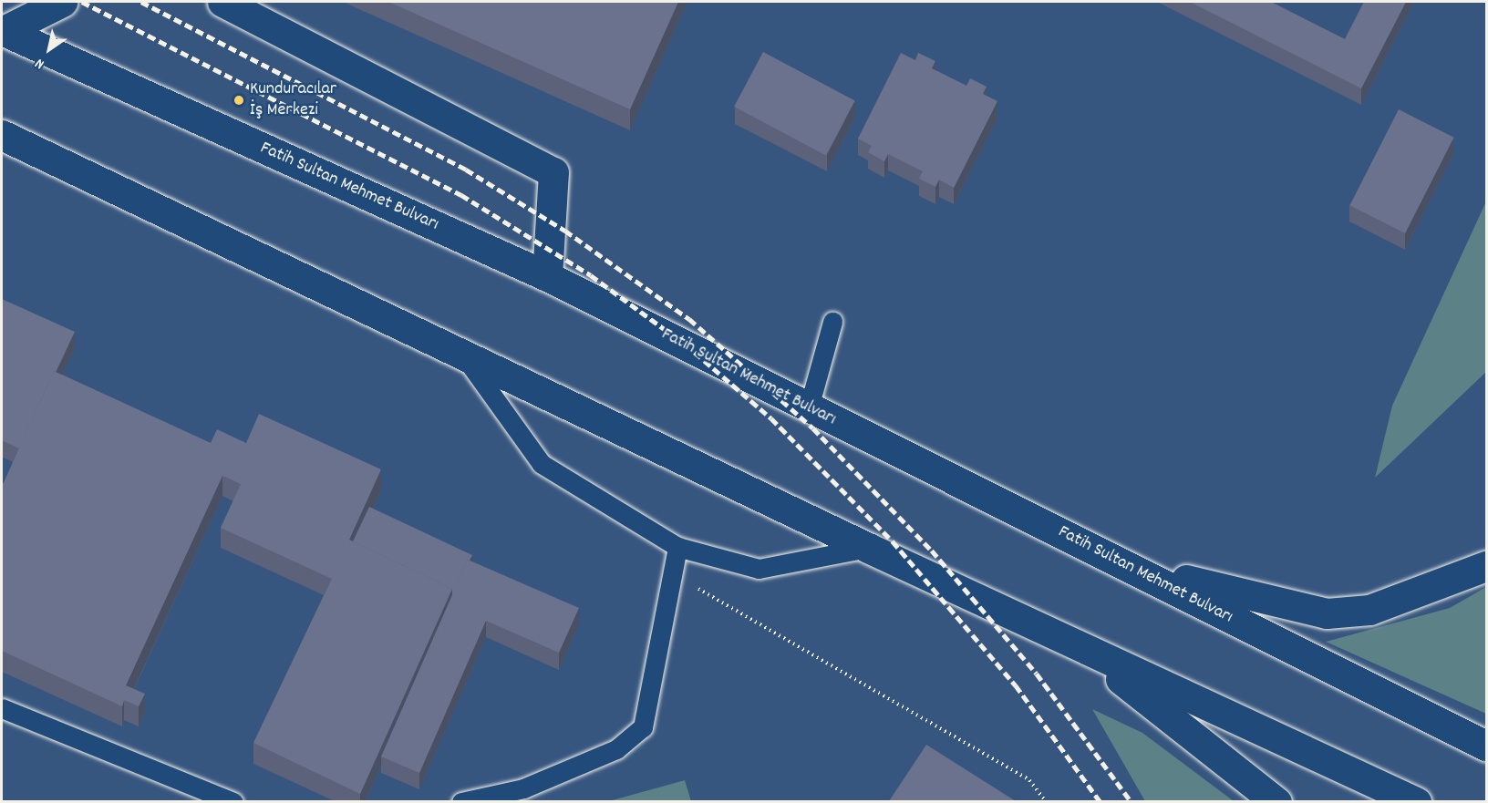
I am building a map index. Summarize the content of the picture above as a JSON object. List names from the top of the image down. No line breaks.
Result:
{"streets":{"main road":["Fatih Sultan Mehmet Bulvarı"]},"places":["Kunduracılar İş Merkezi"],"north":"bottom left"}
